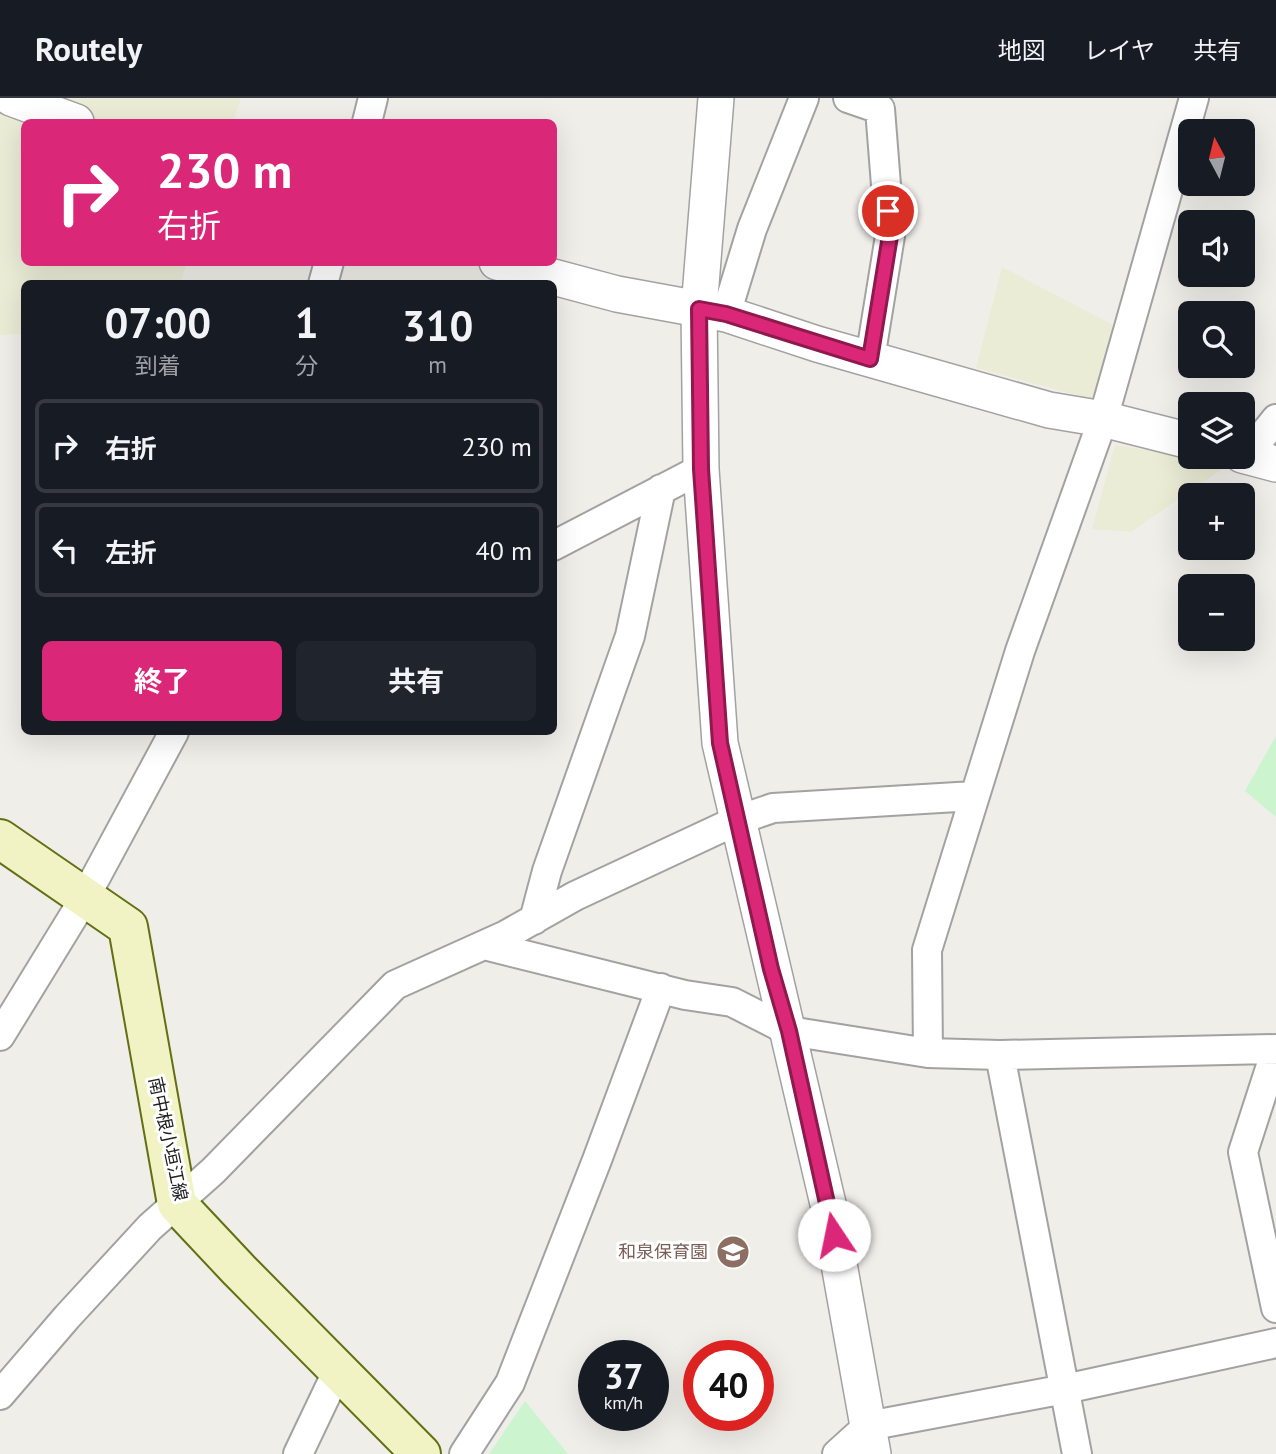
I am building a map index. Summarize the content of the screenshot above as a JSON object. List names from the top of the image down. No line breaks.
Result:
{"streets":{"main road":["南中根小垣江線"]},"places":{"school or university":["和泉保育園"]},"north":"top","page":{"header":"Routely","nav":["地図","レイヤ","共有"],"map_buttons":["+","−"],"turn":["230 m","右折"],"eta":["07:00","到着","1","分","310","m"],"list":[{"name":"右折","value":"230 m"},{"name":"左折","value":"40 m"}],"buttons":["終了","共有"],"speed":"37 km/h","limit":"40"}}
